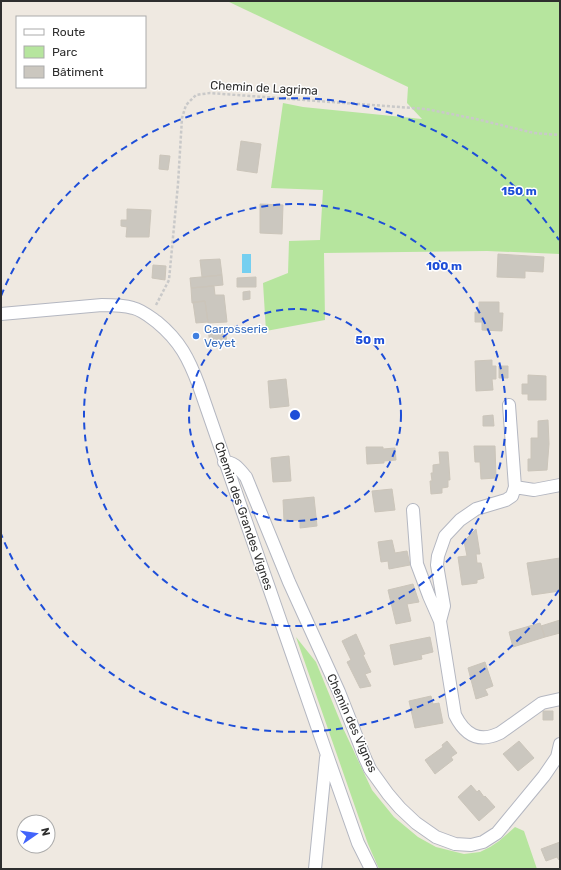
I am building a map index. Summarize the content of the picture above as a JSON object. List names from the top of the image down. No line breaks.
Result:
{"streets":{"street":["Chemin des Grandes Vignes","Chemin des Vignes"],"path":["Chemin de Lagrima"]},"crossings":[["Chemin de Lagrima","Chemin des Grandes Vignes"],["Chemin des Grandes Vignes","Chemin des Vignes"]],"places":["Carrosserie Veyet"],"legend":["Route","Parc","Bâtiment"],"north":"right","rings":["150 m","100 m","50 m"]}
